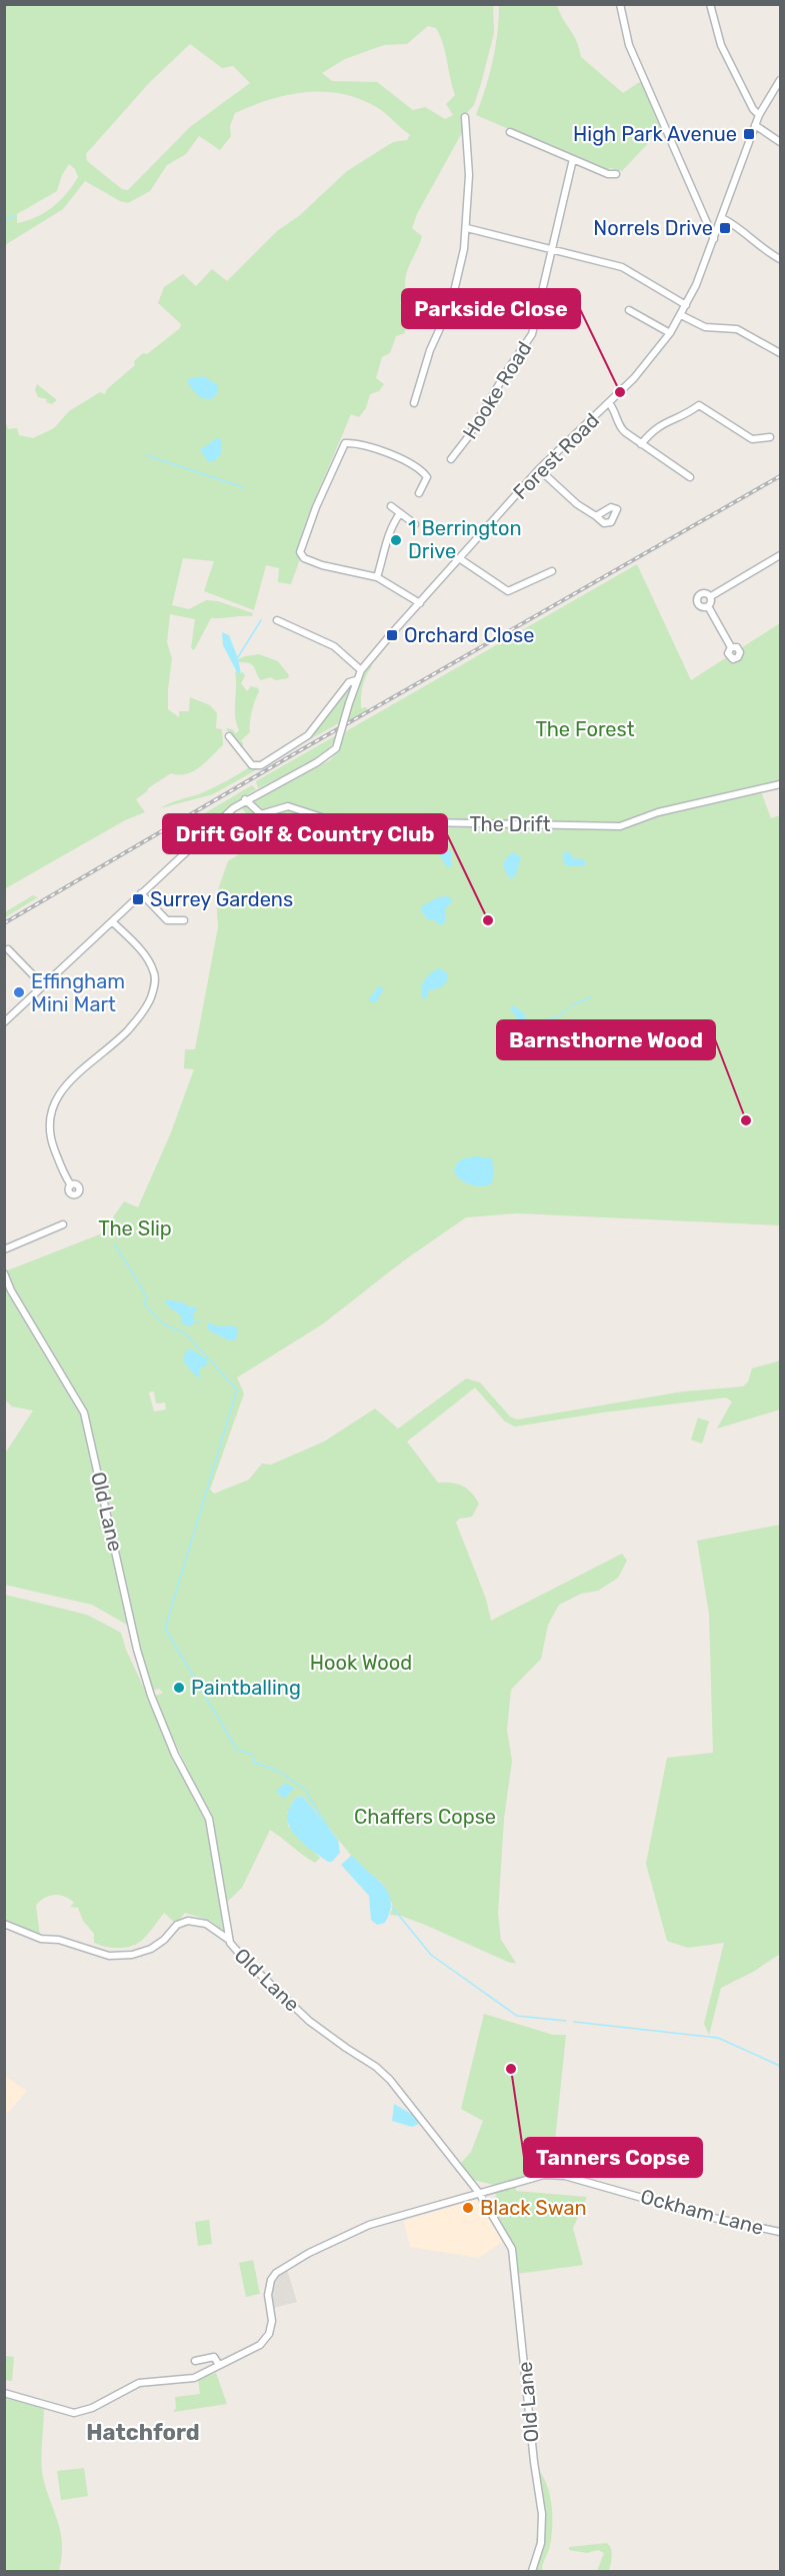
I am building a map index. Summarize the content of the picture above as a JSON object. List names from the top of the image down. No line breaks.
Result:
{"streets":{"street":["Hooke Road","Forest Road","The Drift","Old Lane","Ockham Lane"]},"crossings":[["Forest Road","The Drift"],["Old Lane","Ockham Lane"]],"districts":["Hatchford"],"parks":["The Forest","The Slip","Hook Wood","Chaffers Copse"],"places":{"transit":["High Park Avenue","Norrels Drive","Orchard Close","Surrey Gardens"],"other":["Parkside Close","1 Berrington Drive","Drift Golf & Country Club","Effingham Mini Mart","Barnsthorne Wood","Paintballing","Tanners Copse","Black Swan"]}}
